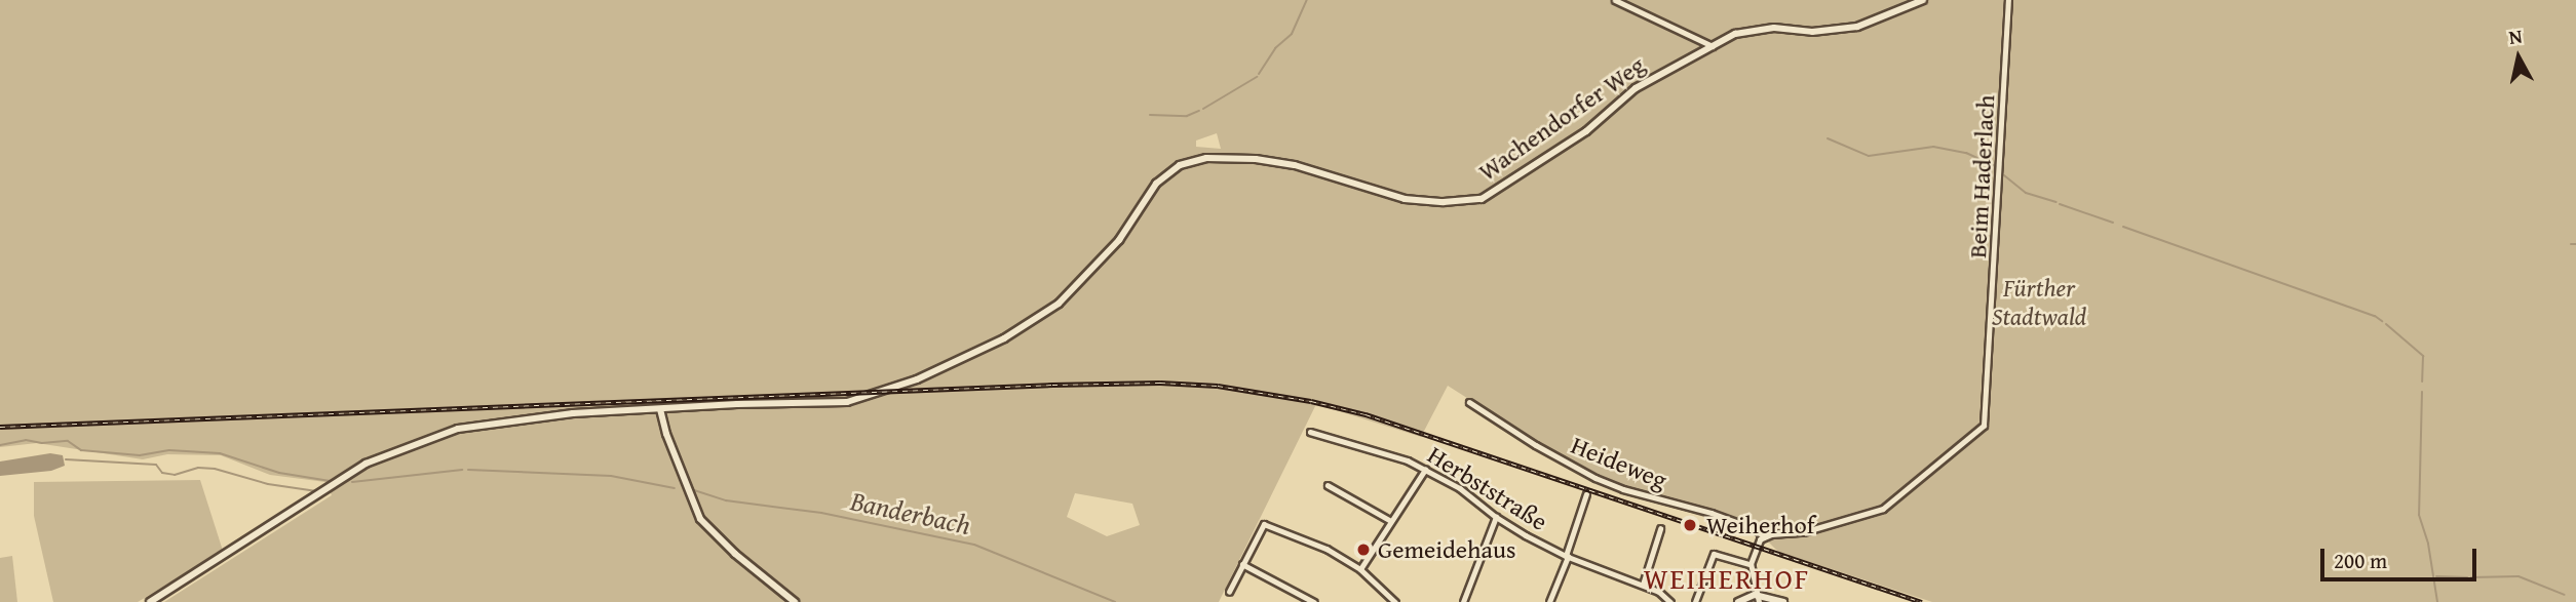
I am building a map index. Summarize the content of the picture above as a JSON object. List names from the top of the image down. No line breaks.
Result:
{"streets":{"street":["Wachendorfer Weg","Beim Haderlach","Heideweg","Herbststraße"]},"crossings":[["Beim Haderlach","Heideweg"]],"districts":["WEIHERHOF"],"water":["Banderbach"],"parks":["Fürther Stadtwald"],"places":["Weiherhof","Gemeidehaus"],"scale_bar":"200 m","north":"top"}
